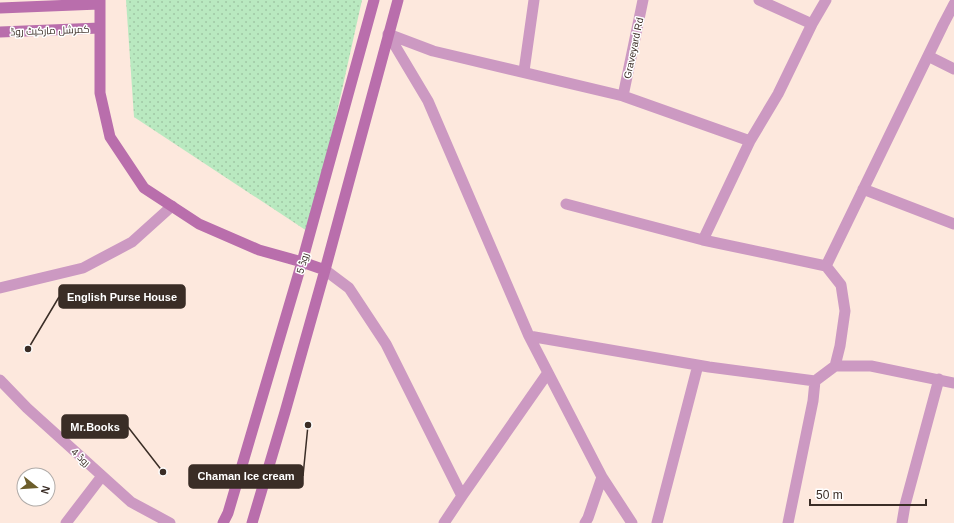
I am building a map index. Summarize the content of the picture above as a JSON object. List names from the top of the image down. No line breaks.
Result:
{"streets":{"main road":["کمرشل مارکیٹ روڈ","روڈ 5"],"street":["Graveyard Rd","روڈ 4"]},"places":["English Purse House","Chaman Ice cream","Mr.Books"],"scale_bar":"50 m","north":"right"}
